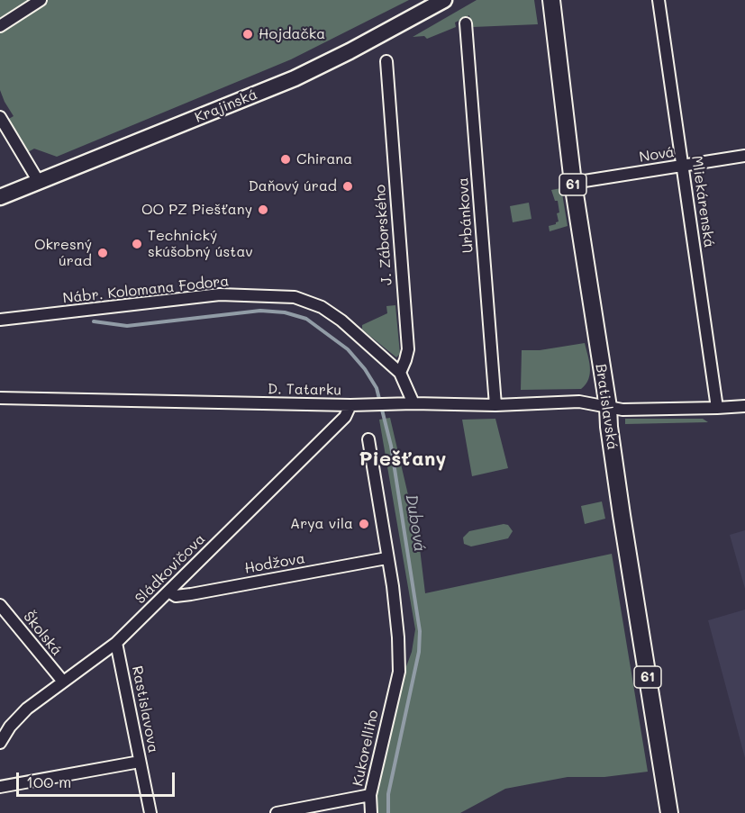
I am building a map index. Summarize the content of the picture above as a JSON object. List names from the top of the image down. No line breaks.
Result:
{"streets":{"main road":["Krajinská","61","Bratislavská"],"street":["Nová","Mliekárenská","Urbánkova","J. Záborského","Nábr. Kolomana Fodora","D. Tatarku","Hodžova","Sládkovičova","Školská","Rastislavova","Kukorelliho"]},"crossings":[["Nová","Mliekárenská"],["Nová","Bratislavská"],["Mliekárenská","D. Tatarku"],["Urbánkova","D. Tatarku"],["J. Záborského","Nábr. Kolomana Fodora"],["D. Tatarku","Bratislavská"],["D. Tatarku","Sládkovičova"],["Hodžova","Sládkovičova"],["Hodžova","Kukorelliho"],["Sládkovičova","Školská"],["Sládkovičova","Rastislavova"]],"districts":["Piešťany"],"water":["Dubová"],"places":["Hojdačka","Chirana","Daňový úrad","OO PZ Piešťany","Technický skúšobný ústav","Okresný úrad","Arya vila"],"scale_bar":"100 m"}
